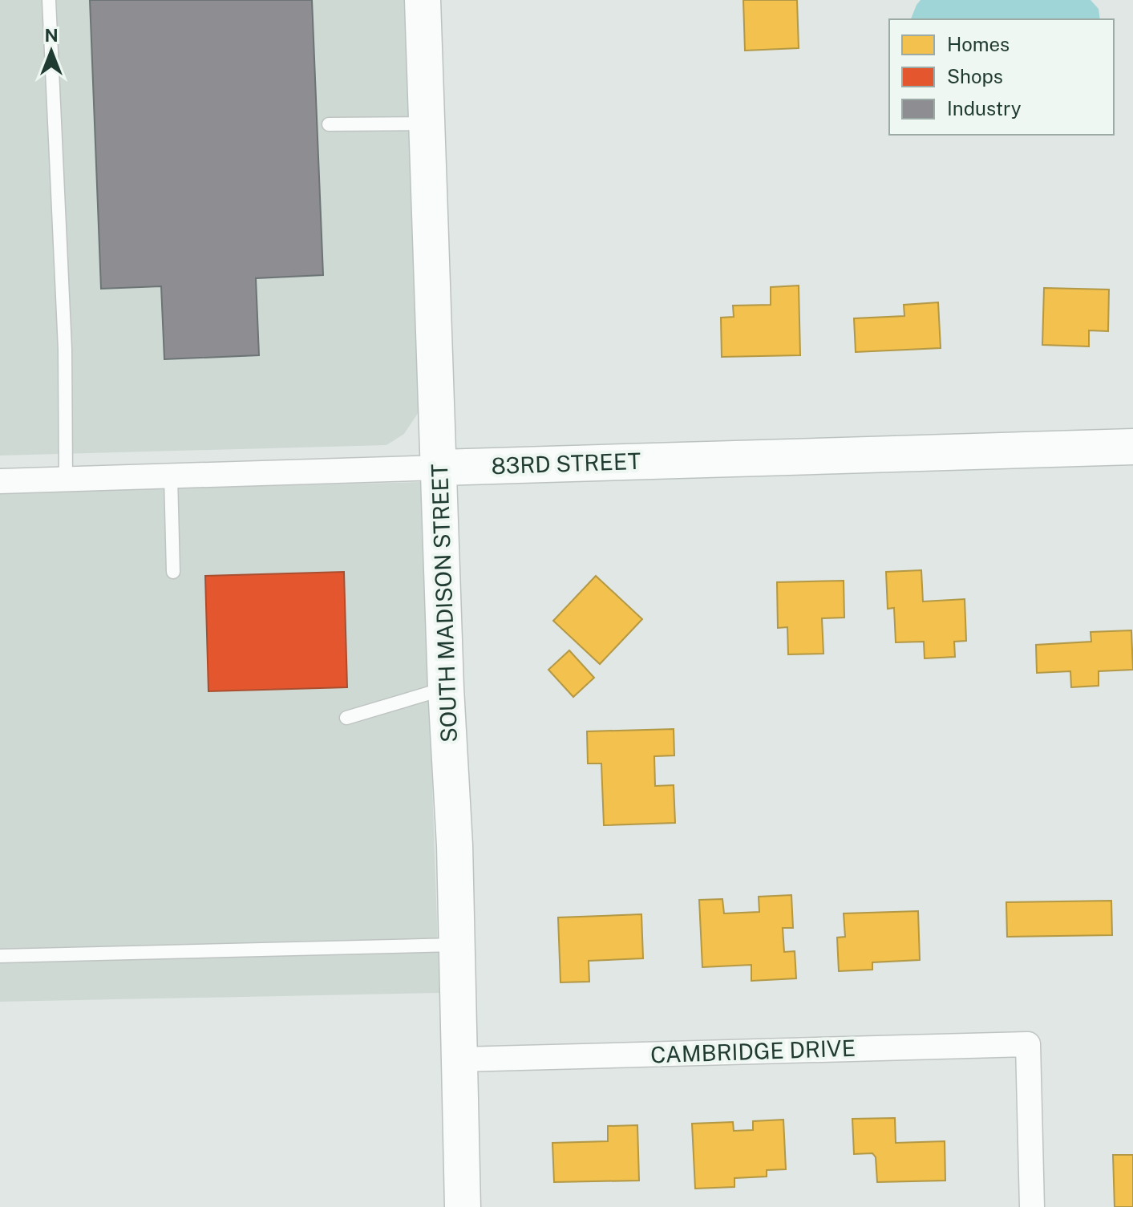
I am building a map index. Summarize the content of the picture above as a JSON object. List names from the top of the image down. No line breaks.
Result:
{"streets":{"street":["83RD STREET","SOUTH MADISON STREET","CAMBRIDGE DRIVE"]},"crossings":[["83RD STREET","SOUTH MADISON STREET"],["SOUTH MADISON STREET","CAMBRIDGE DRIVE"]],"legend":["Homes","Shops","Industry"],"north":"top"}
